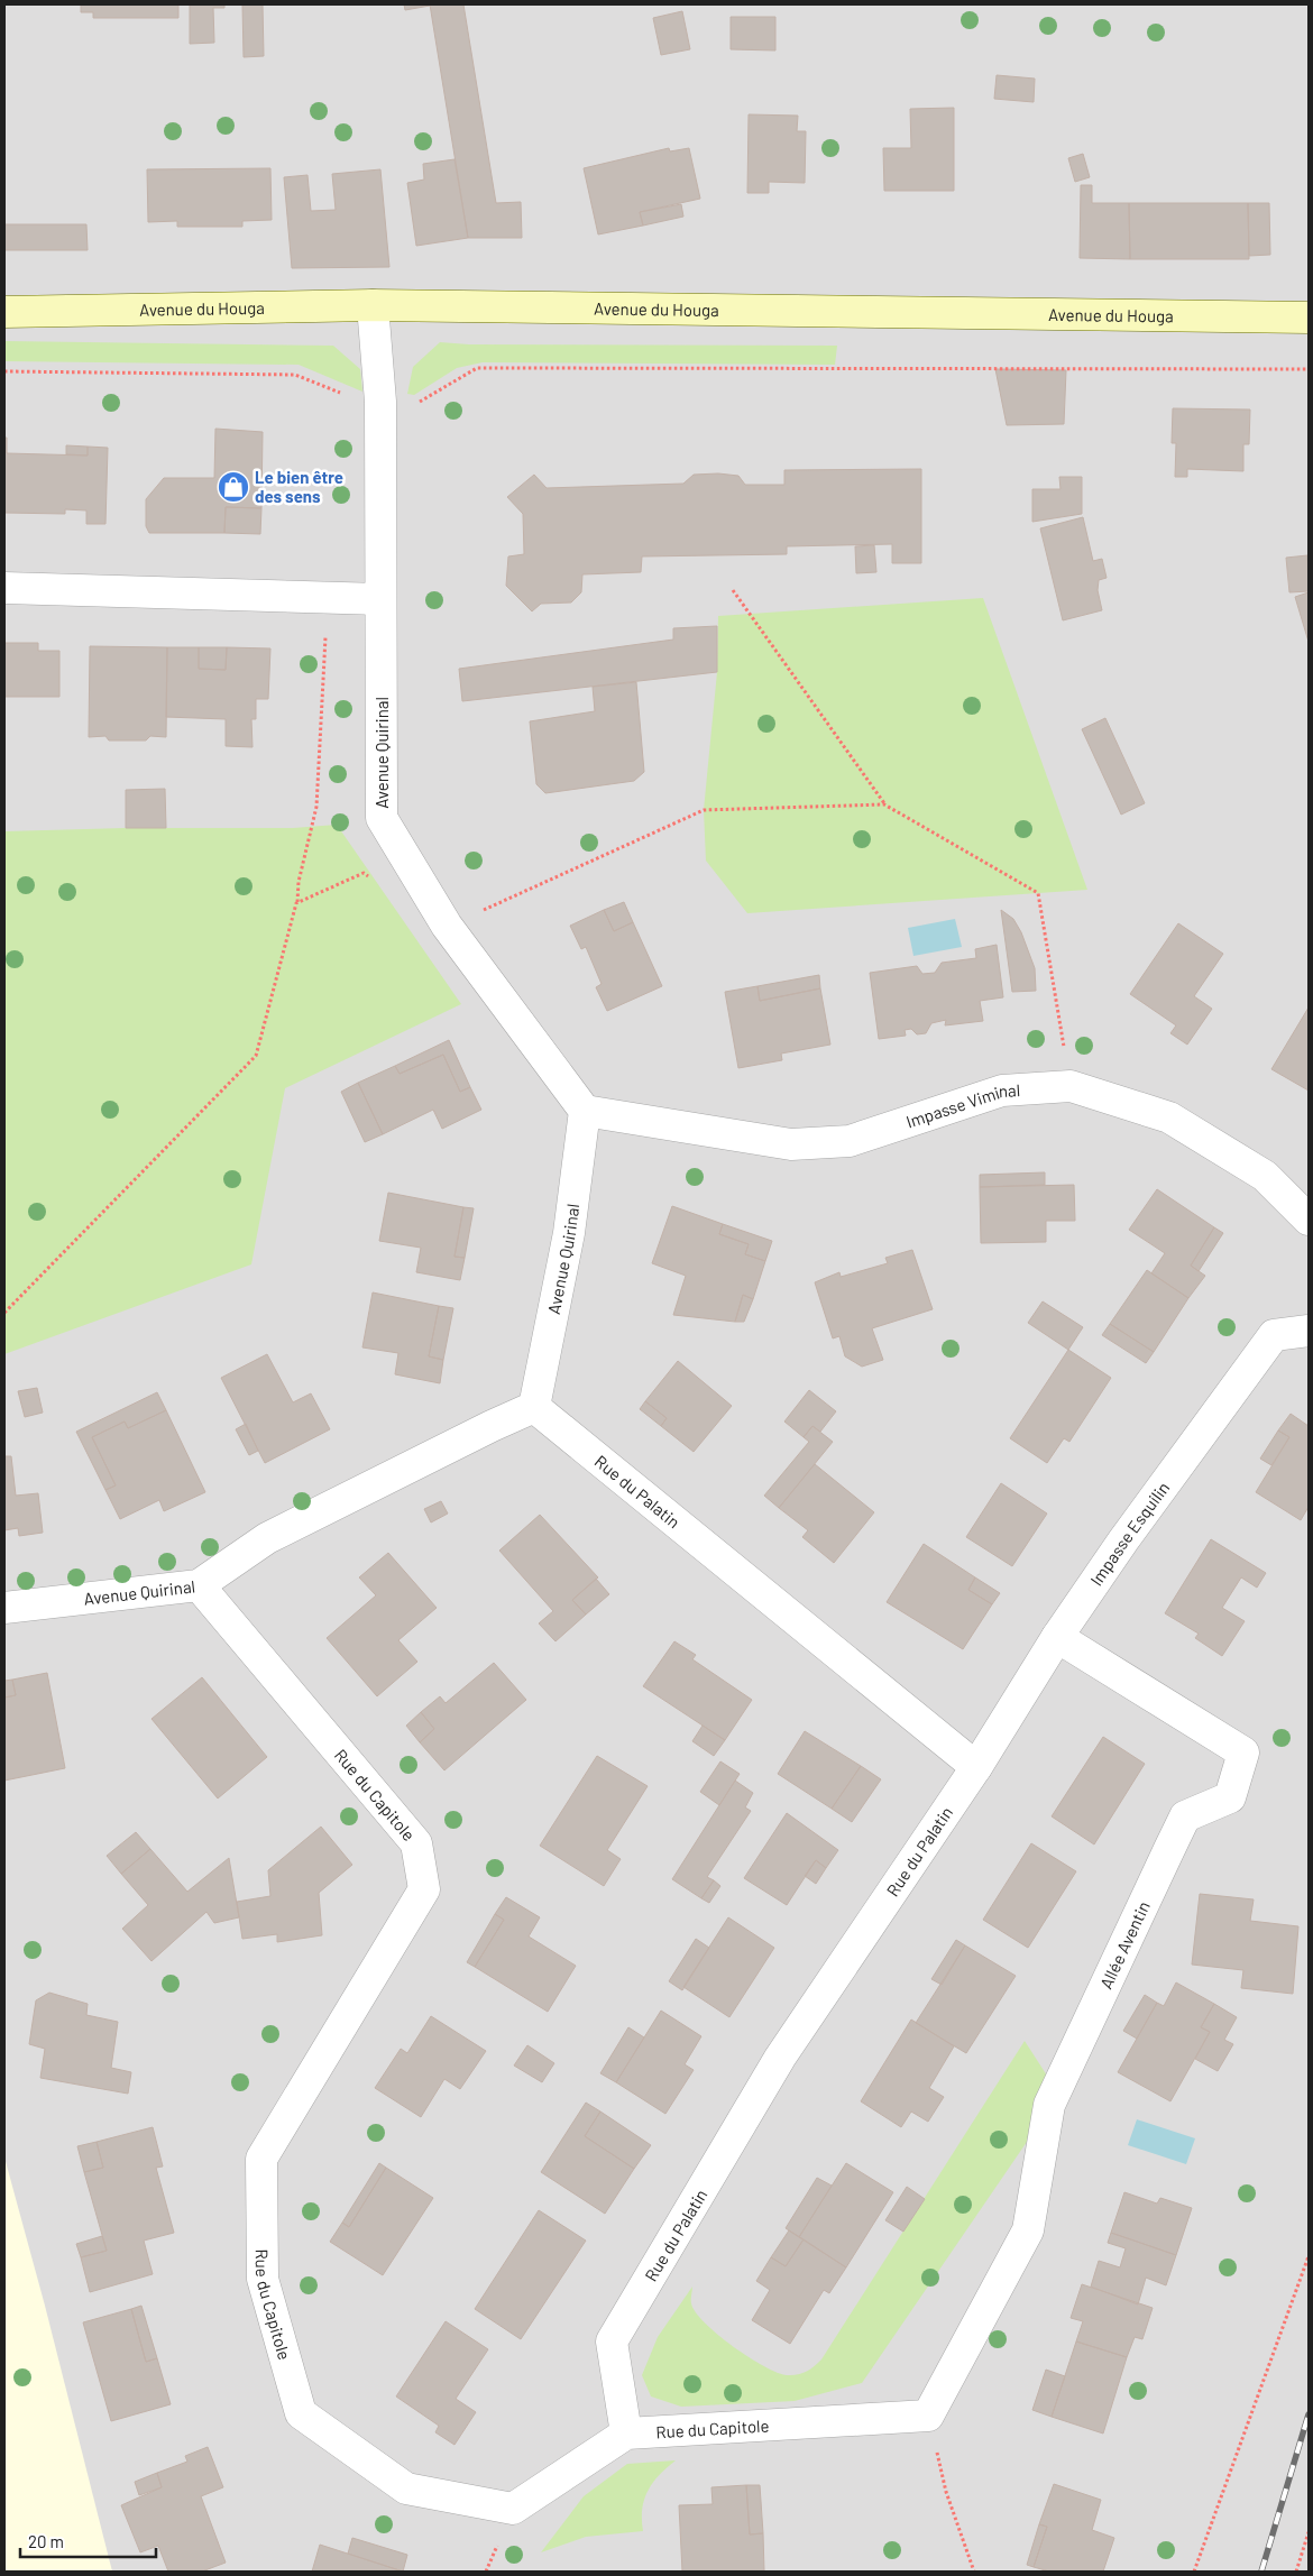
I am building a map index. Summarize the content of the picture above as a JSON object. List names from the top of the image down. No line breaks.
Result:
{"streets":{"main road":["Avenue du Houga"],"street":["Avenue Quirinal","Impasse Viminal","Rue du Palatin","Impasse Esquilin","Rue du Capitole","Allée Aventin"]},"crossings":[["Avenue du Houga","Avenue Quirinal"],["Avenue Quirinal","Impasse Viminal"],["Avenue Quirinal","Rue du Palatin"],["Avenue Quirinal","Rue du Capitole"],["Rue du Palatin","Impasse Esquilin"],["Rue du Palatin","Rue du Capitole"],["Impasse Esquilin","Allée Aventin"],["Rue du Capitole","Allée Aventin"]],"places":{"shop":["Le bien être des sens"]},"scale_bar":"20 m"}
